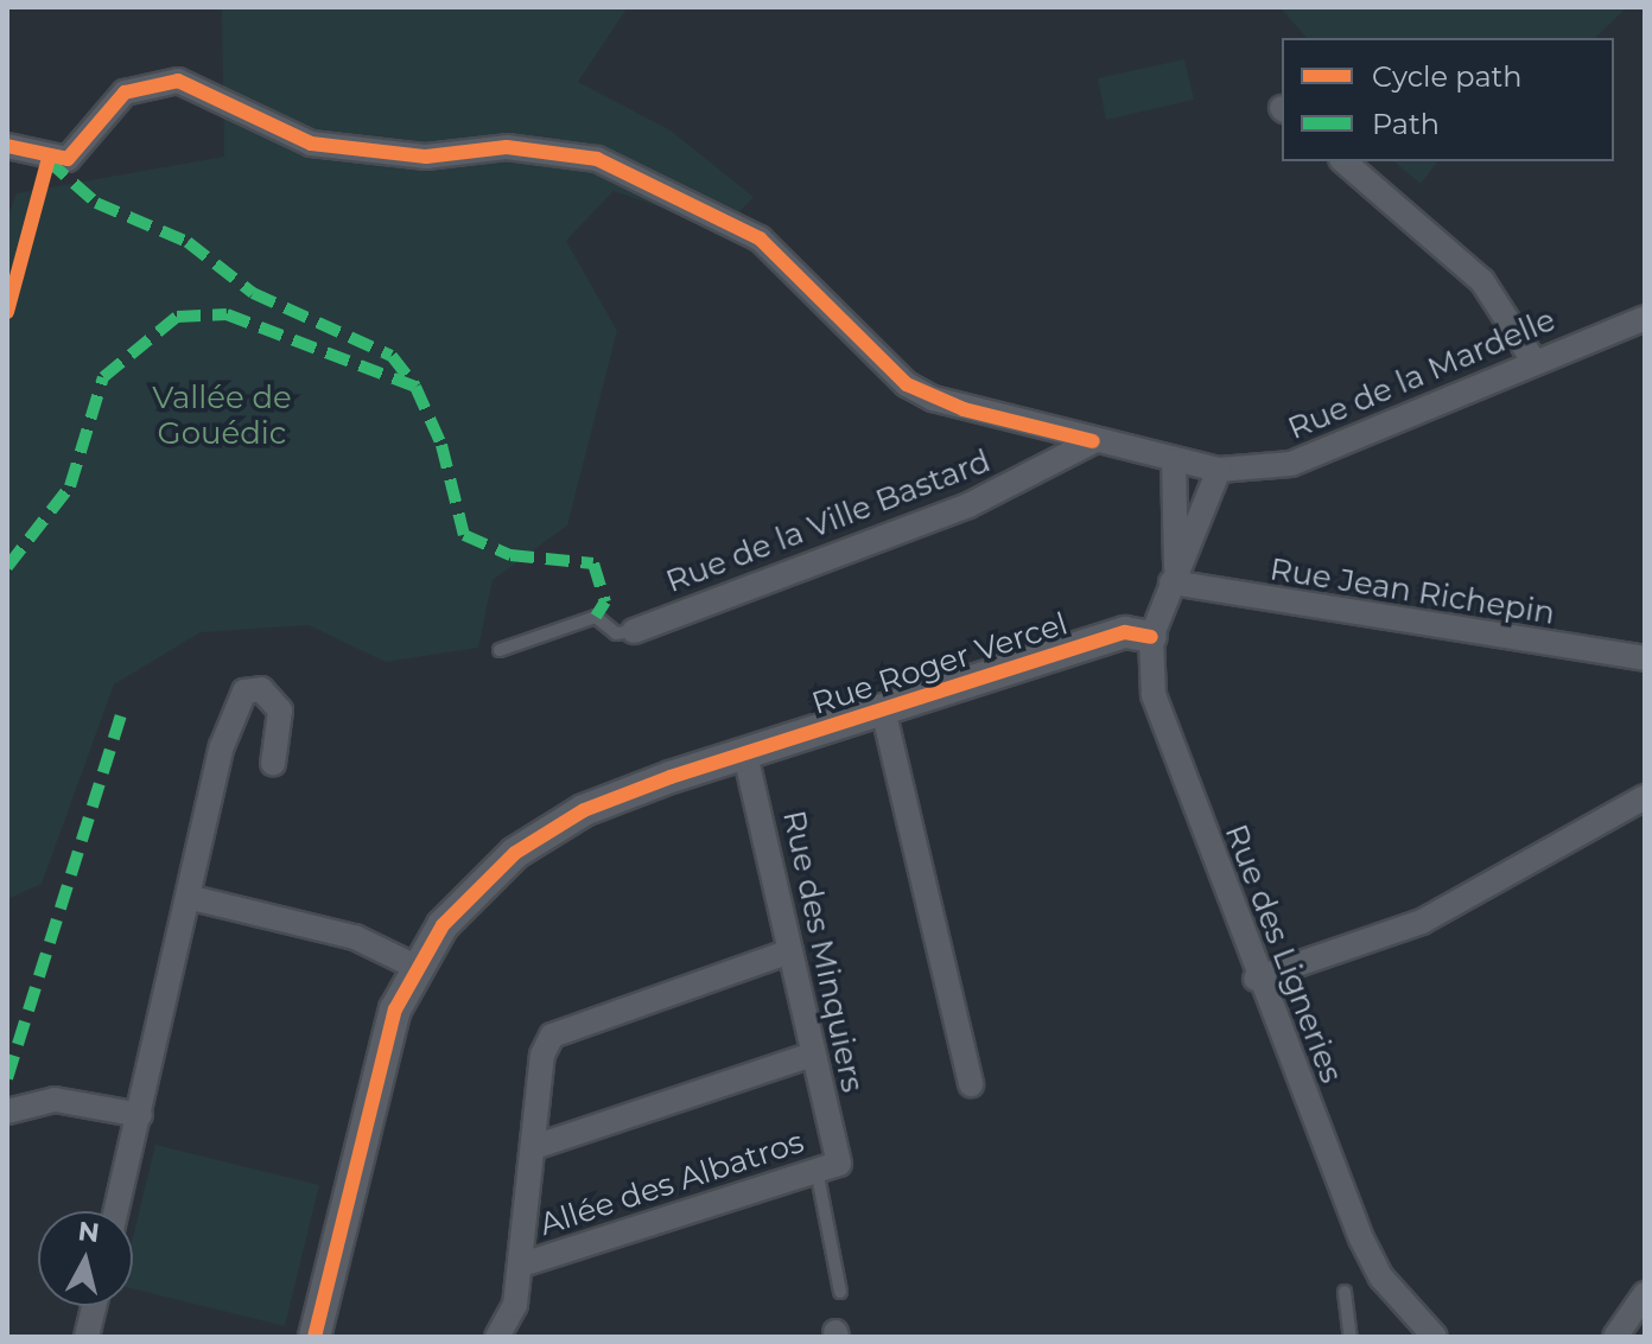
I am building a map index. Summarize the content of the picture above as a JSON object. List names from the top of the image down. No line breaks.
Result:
{"streets":{"street":["Rue de la Mardelle","Rue de la Ville Bastard","Rue Jean Richepin","Rue Roger Vercel","Rue des Minquiers","Rue des Ligneries","Allée des Albatros"]},"crossings":[["Rue de la Mardelle","Rue des Ligneries"],["Rue Jean Richepin","Rue des Ligneries"],["Rue Roger Vercel","Rue des Minquiers"],["Rue Roger Vercel","Rue des Ligneries"],["Rue des Minquiers","Allée des Albatros"]],"parks":["Vallée de Gouédic"],"legend":["Cycle path","Path"],"north":"top"}
